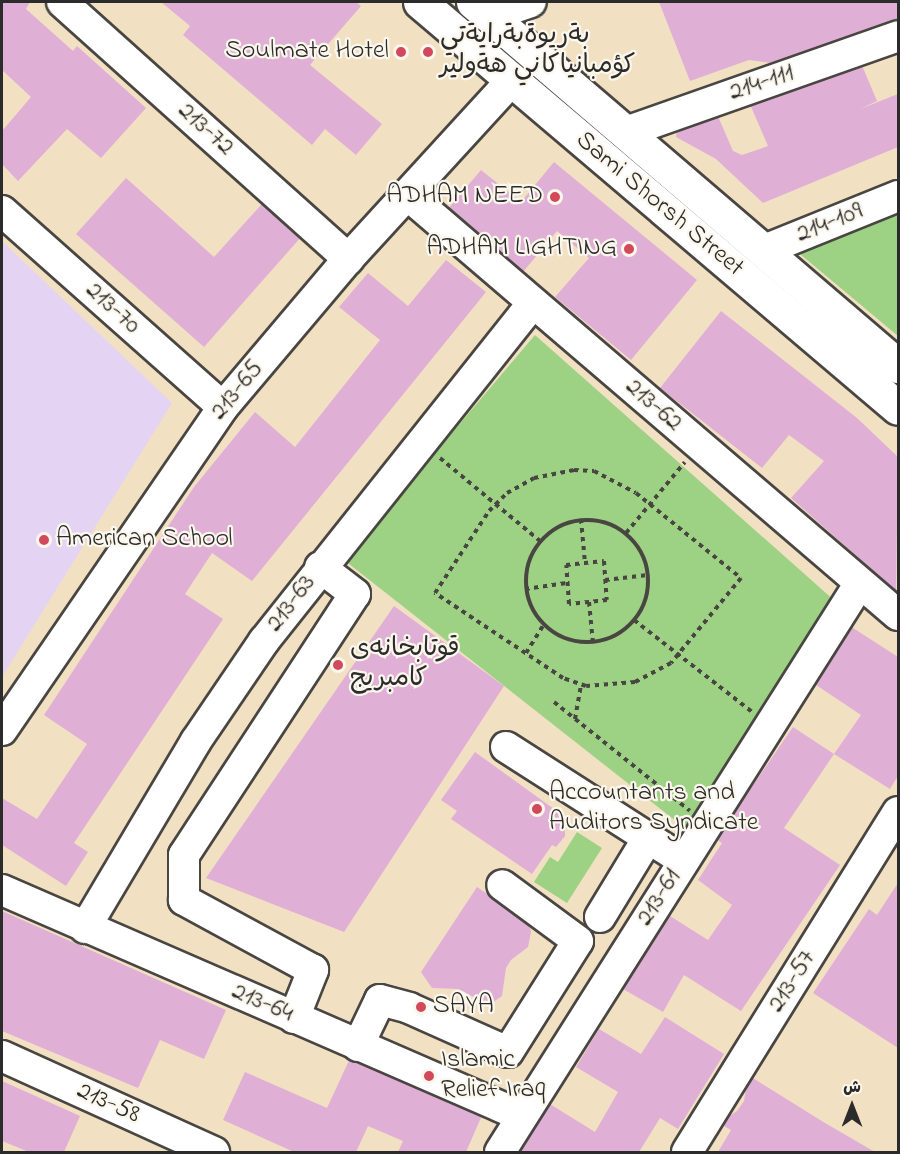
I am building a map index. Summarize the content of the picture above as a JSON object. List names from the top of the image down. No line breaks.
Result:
{"streets":{"main road":["Sami Shorsh Street"],"street":["214-111","213-72","214-109","213-70","213-65","213-62","213-63","213-61","213-57","213-64","213-58"]},"crossings":[["214-111","Sami Shorsh Street"],["213-72","213-65"],["Sami Shorsh Street","214-109"],["Sami Shorsh Street","213-65"],["213-70","213-65"],["213-65","213-62"],["213-62","213-63"],["213-62","213-61"],["213-63","213-64"],["213-61","213-64"]],"places":["Soulmate Hotel","بةريوةبةرايةتي كؤمبانياكاني هةولير","ADHAM NEED","ADHAM LIGHTING","American School","قوتابخانەی کامبریج","Accountants and Auditors Syndicate","SAYA","Islamic Relief Iraq"],"north":"top"}
